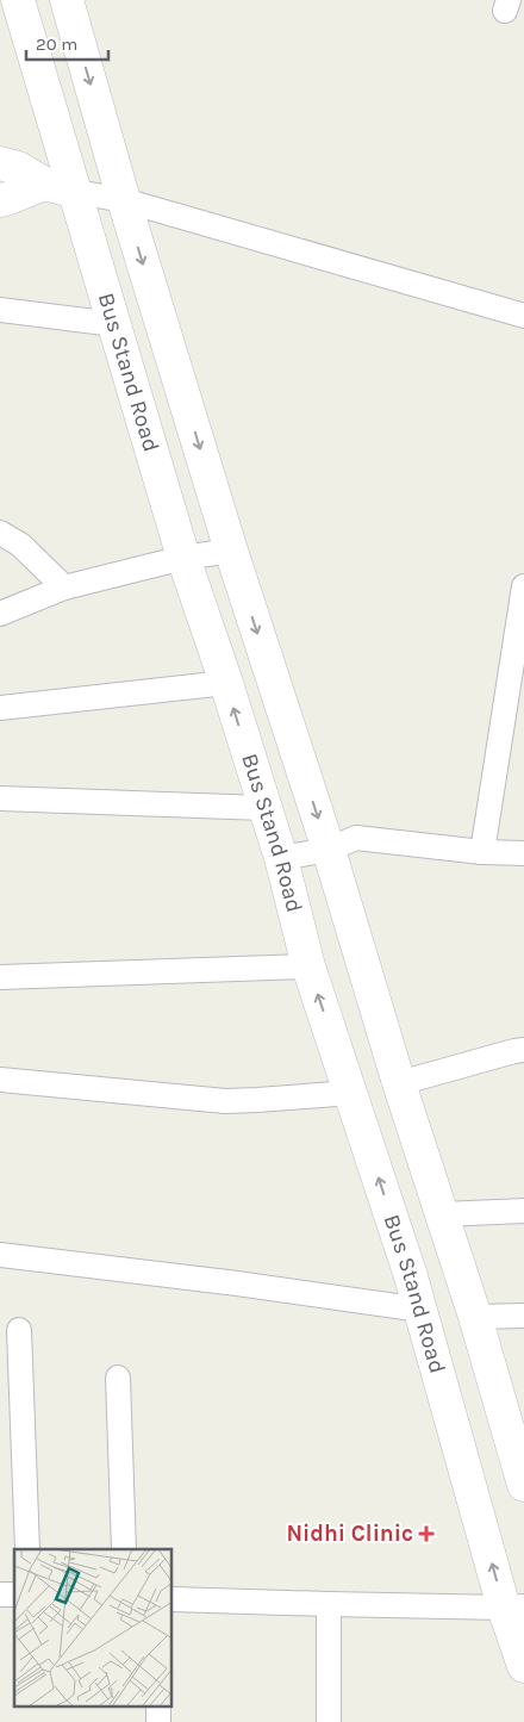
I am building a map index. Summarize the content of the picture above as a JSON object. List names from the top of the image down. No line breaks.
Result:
{"streets":{"street":["Bus Stand Road"]},"places":{"health":["Nidhi Clinic"]},"scale_bar":"20 m"}
